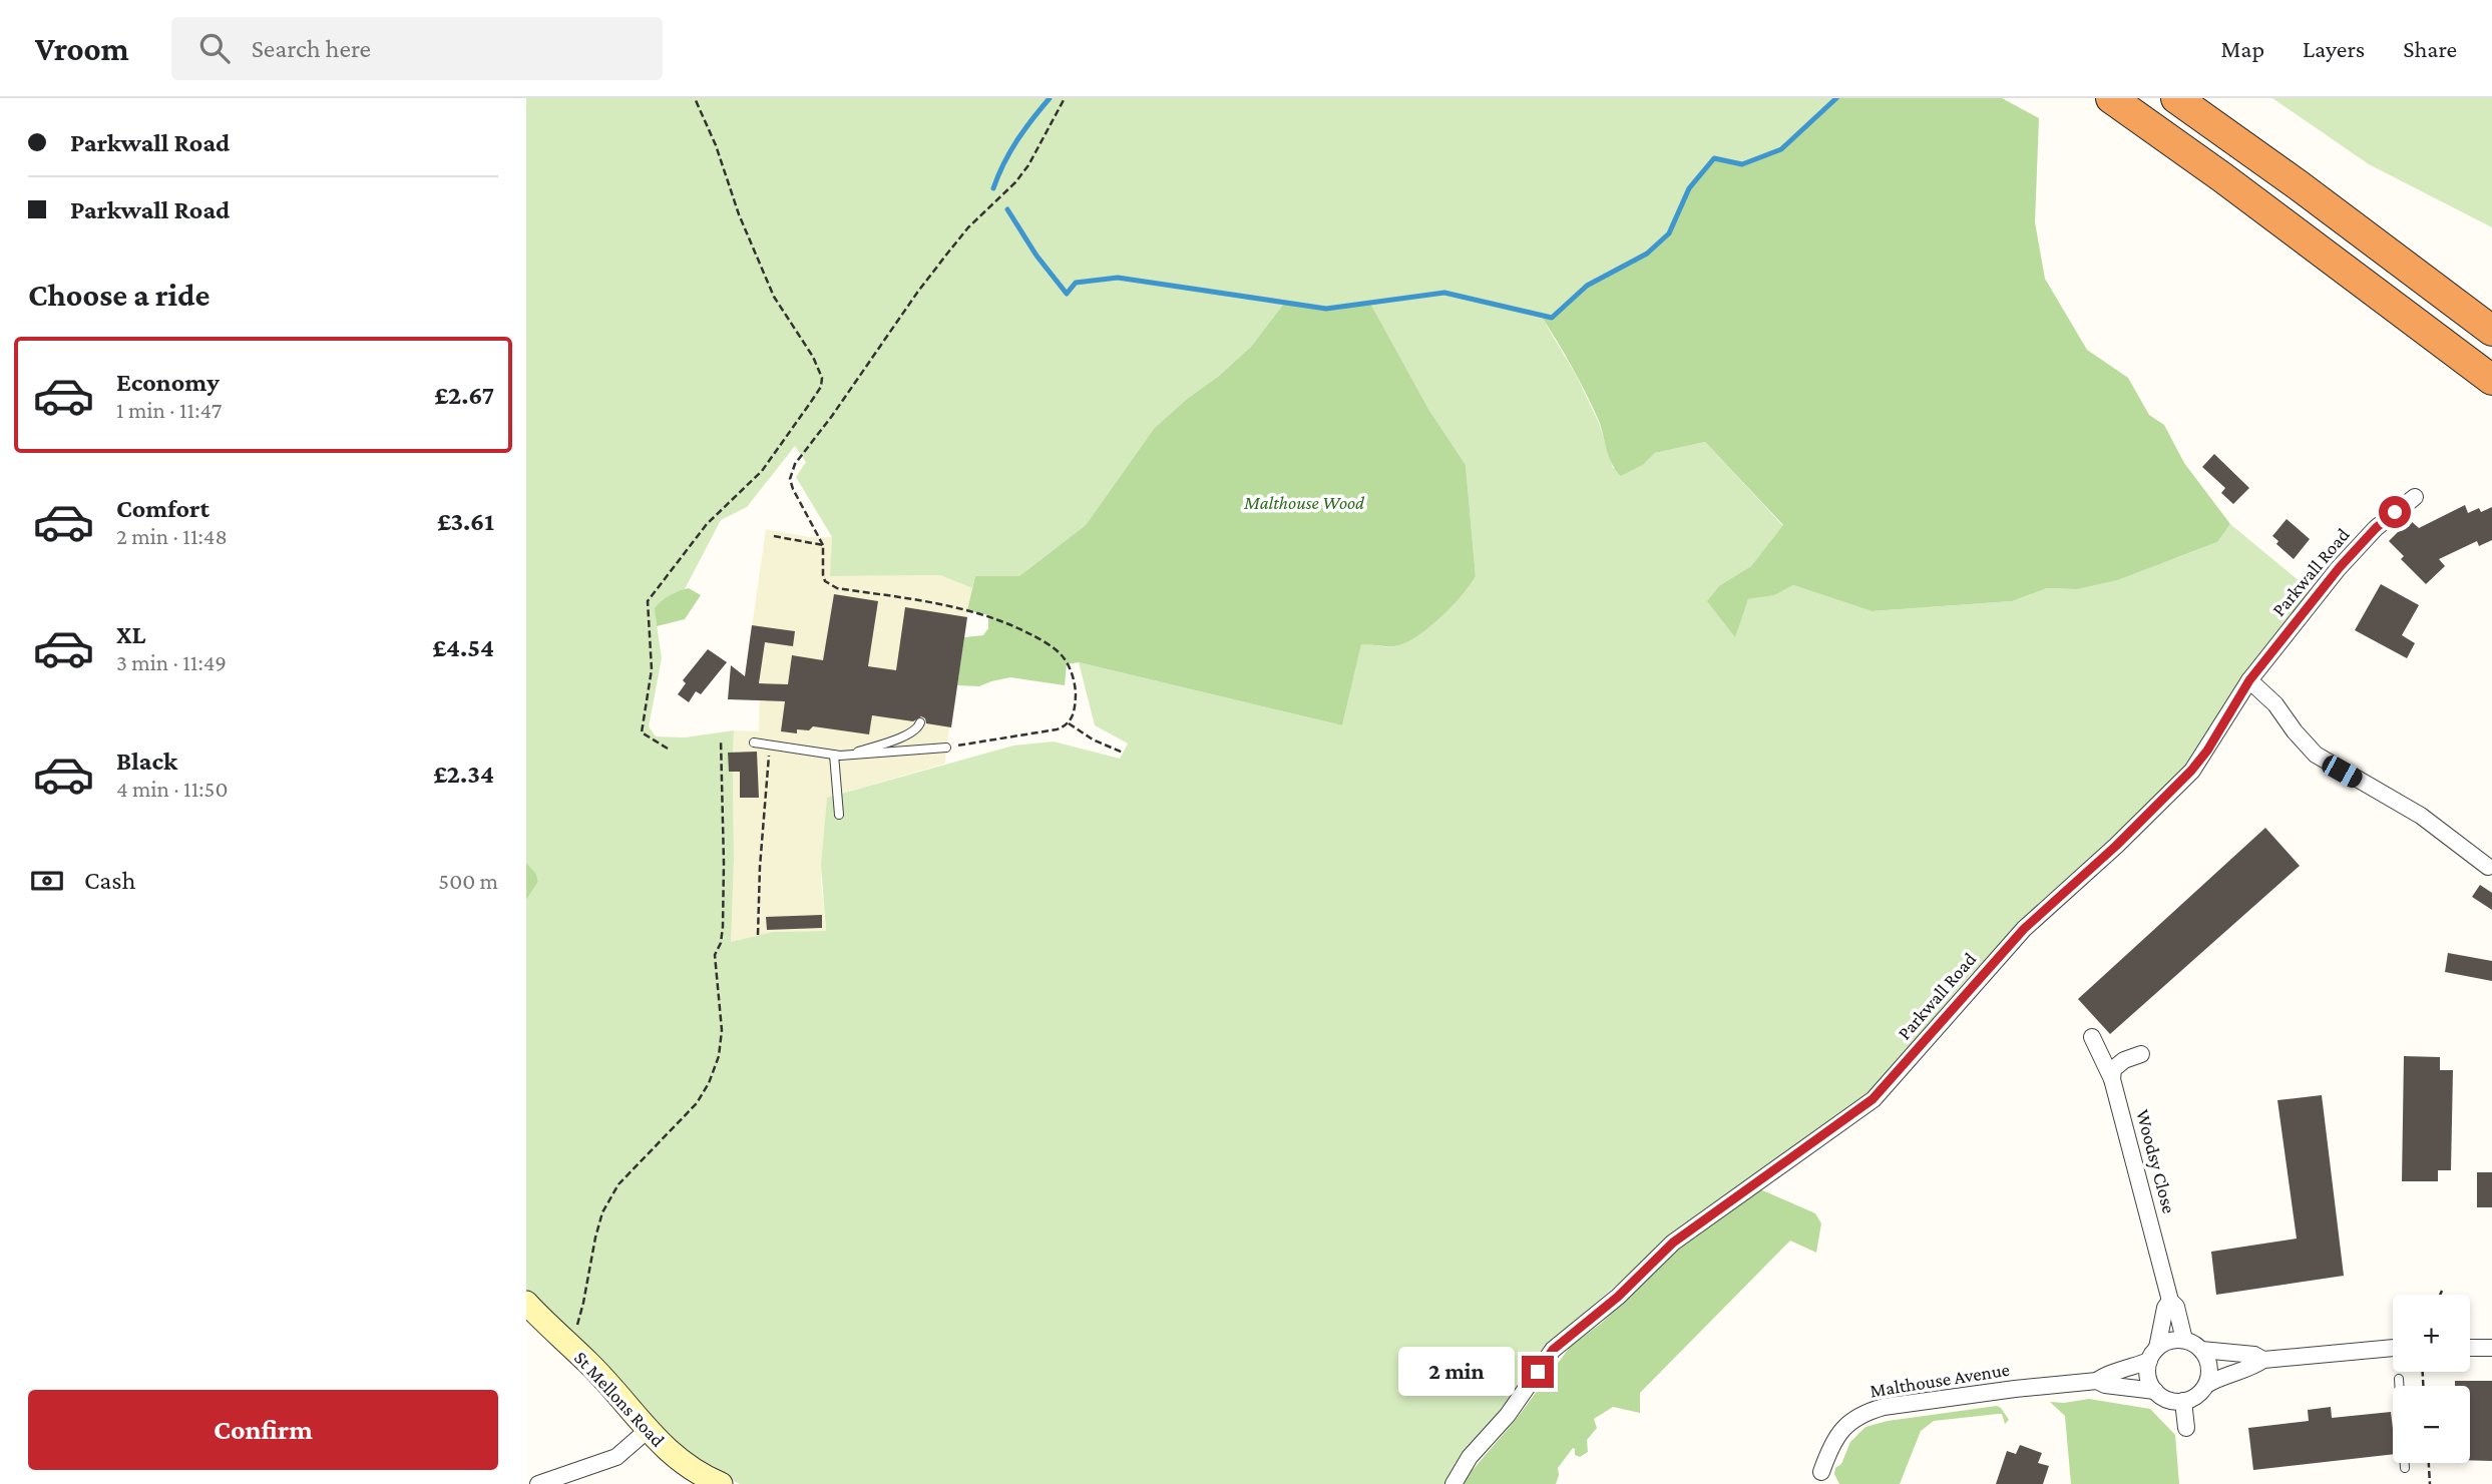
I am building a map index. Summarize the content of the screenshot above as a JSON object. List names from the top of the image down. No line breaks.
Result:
{"streets":{"main road":["St Mellons Road"],"street":["Parkwall Road","Woodsy Close","Malthouse Avenue"]},"crossings":[["Woodsy Close","Malthouse Avenue"]],"parks":["Malthouse Wood"],"page":{"header":"Vroom","search":"Search here","nav":["Map","Layers","Share"],"banner":["Parkwall Road","Parkwall Road"],"heading":"Choose a ride","list":[{"name":"Economy","note":"1 min · 11:47","value":"£2.67"},{"name":"Comfort","note":"2 min · 11:48","value":"£3.61"},{"name":"XL","note":"3 min · 11:49","value":"£4.54"},{"name":"Black","note":"4 min · 11:50","value":"£2.34"}],"pay":["Cash","500 m"],"map_buttons":["+","−"],"bubble":"2 min","buttons":"Confirm"}}
